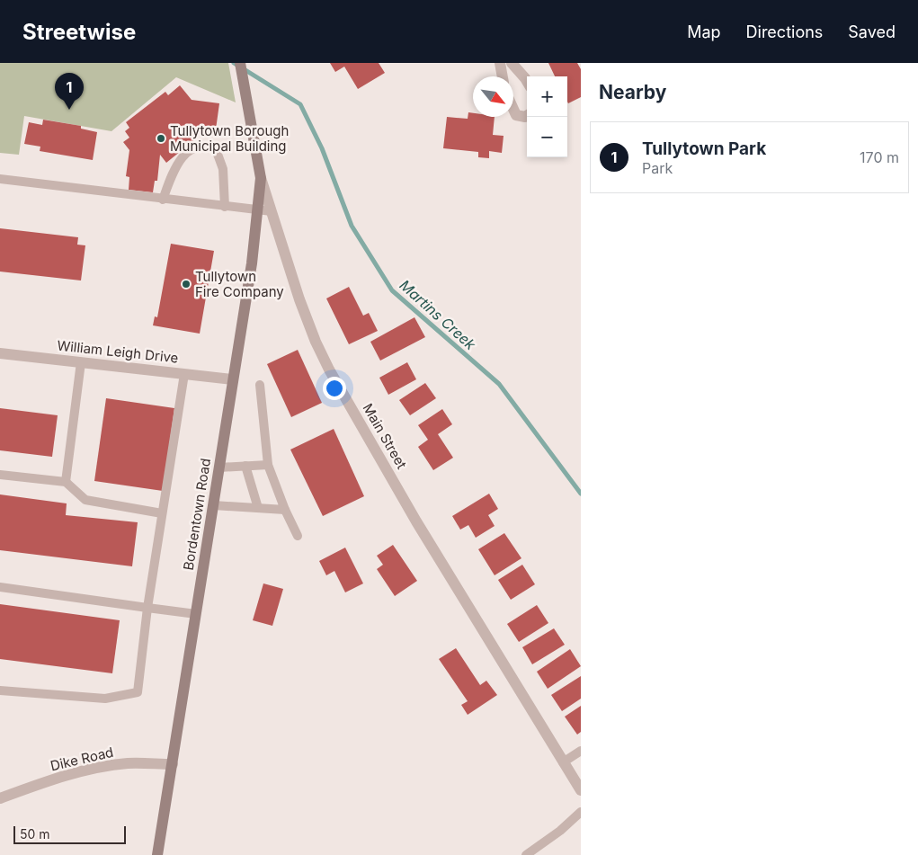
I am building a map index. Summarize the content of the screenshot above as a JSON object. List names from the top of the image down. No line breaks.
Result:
{"streets":{"street":["William Leigh Drive","Main Street","Bordentown Road","Dike Road"]},"crossings":[["William Leigh Drive","Bordentown Road"],["Main Street","Bordentown Road"],["Bordentown Road","Dike Road"]],"water":["Martins Creek"],"places":["Tullytown Borough Municipal Building","Tullytown Fire Company"],"scale_bar":"50 m","north":"bottom right","page":{"header":"Streetwise","nav":["Map","Directions","Saved"],"heading":"Nearby","pins":"1","map_buttons":["+","−"],"list":[{"mark":"1","name":"Tullytown Park","note":"Park","value":"170 m"}],"scale":"50 m"}}
